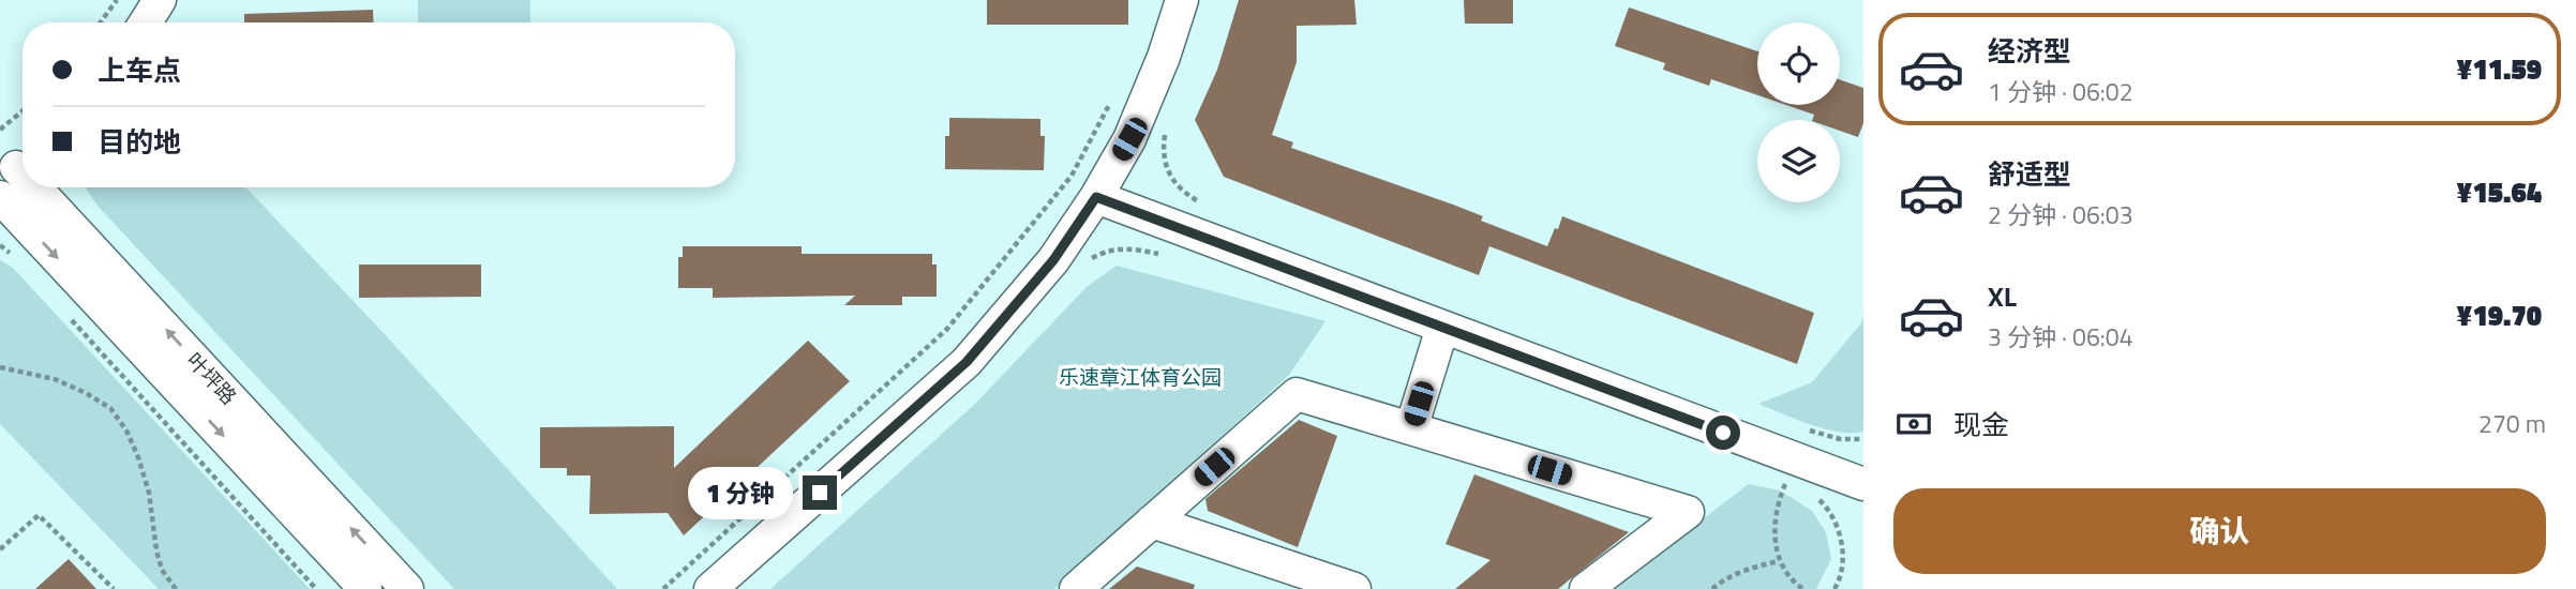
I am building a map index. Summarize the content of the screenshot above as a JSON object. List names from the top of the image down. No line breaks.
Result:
{"streets":{"street":["叶坪路"]},"parks":["乐速章江体育公园"],"page":{"list":[{"name":"经济型","note":"1 分钟 · 06:02","value":"¥11.59"},{"name":"舒适型","note":"2 分钟 · 06:03","value":"¥15.64"},{"name":"XL","note":"3 分钟 · 06:04","value":"¥19.70"}],"banner":["上车点","目的地"],"pay":["现金","270 m"],"bubble":"1 分钟","buttons":"确认"}}
